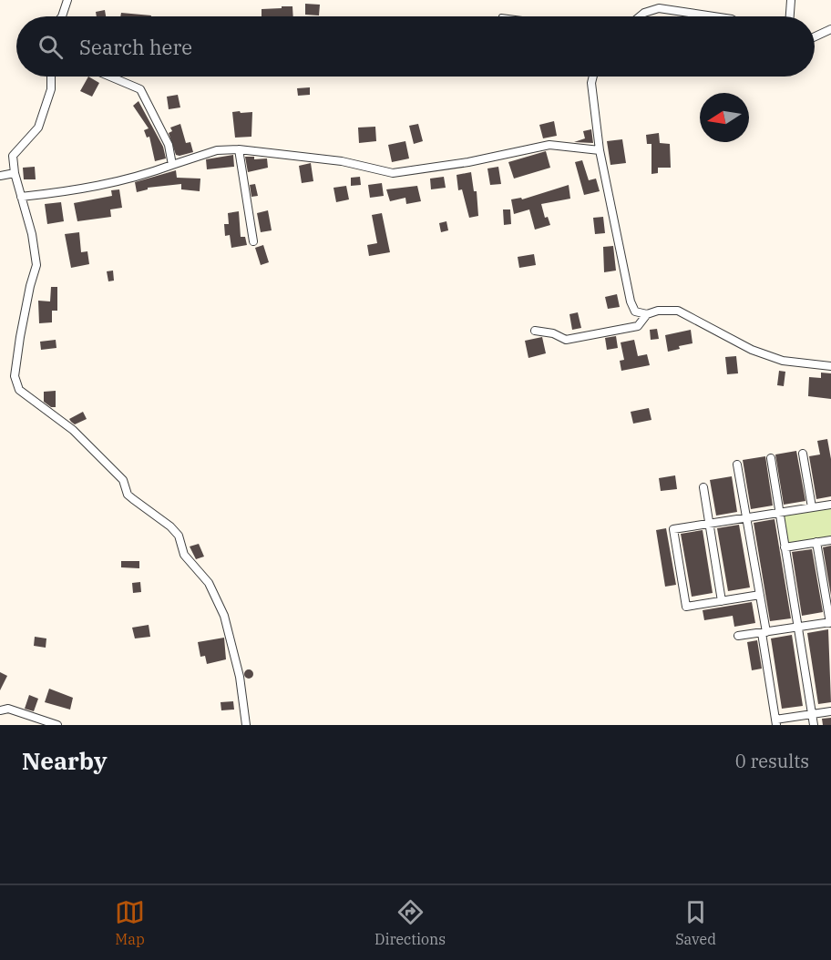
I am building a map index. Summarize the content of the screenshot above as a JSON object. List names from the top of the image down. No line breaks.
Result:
{"north":"left","page":{"search":"Search here","heading":["Nearby","0 results"],"nav":["Map","Directions","Saved"]}}
